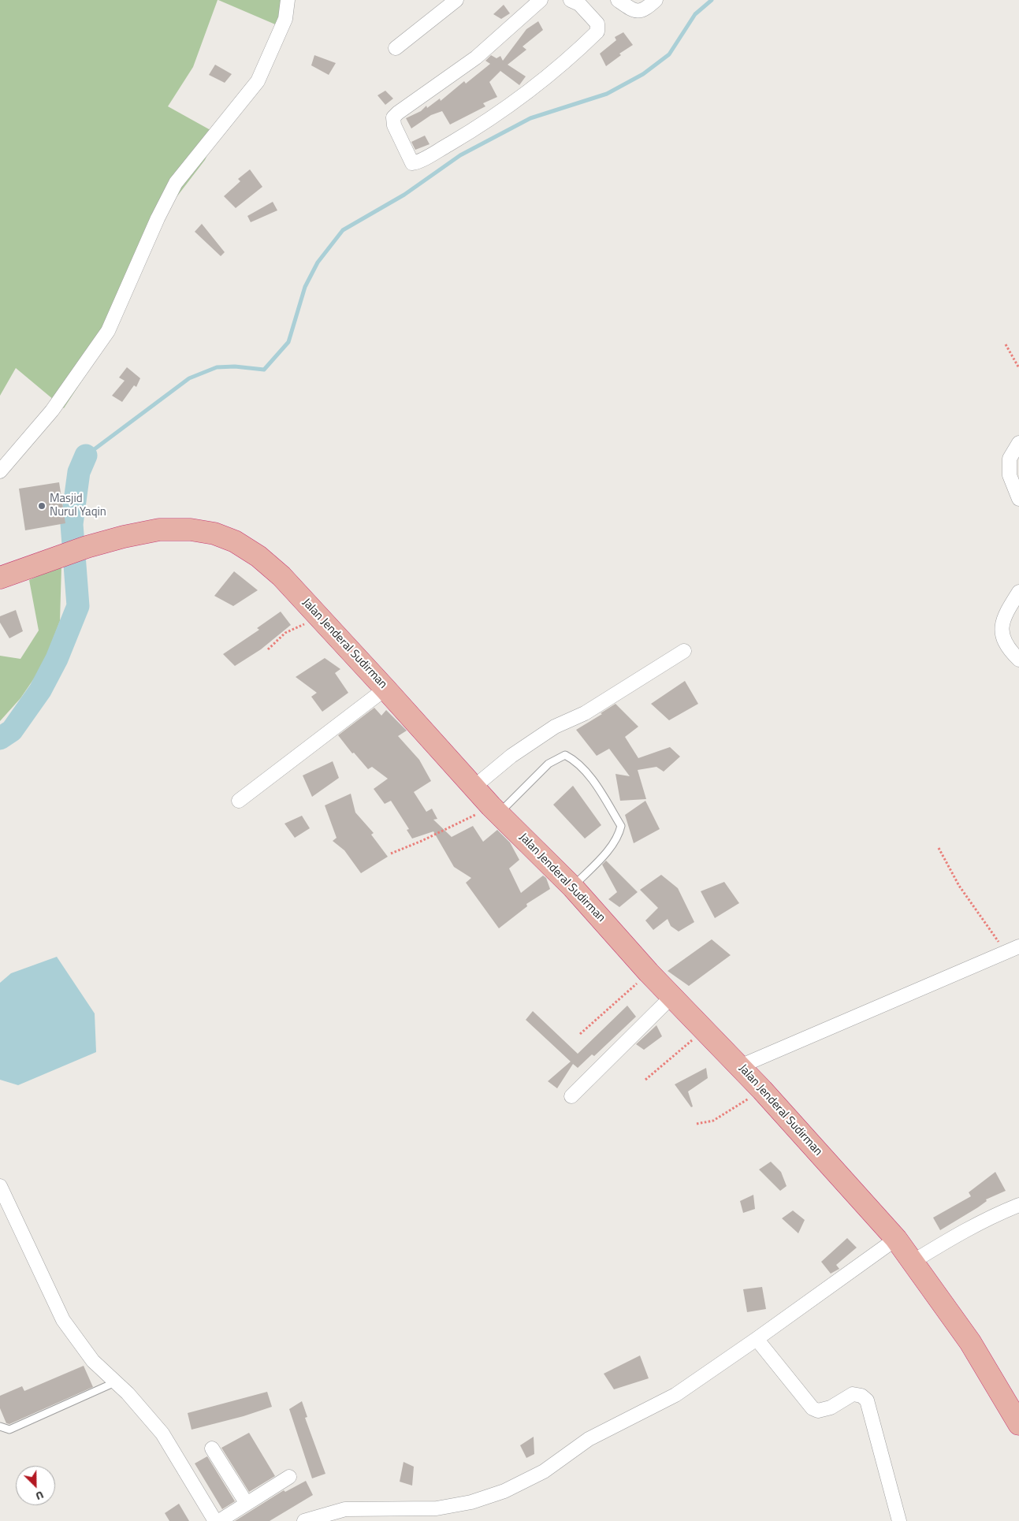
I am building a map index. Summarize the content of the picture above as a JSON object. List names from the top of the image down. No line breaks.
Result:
{"streets":{"highway":["Jalan Jenderal Sudirman"]},"places":["Masjid Nurul Yaqin"],"north":"bottom right"}
